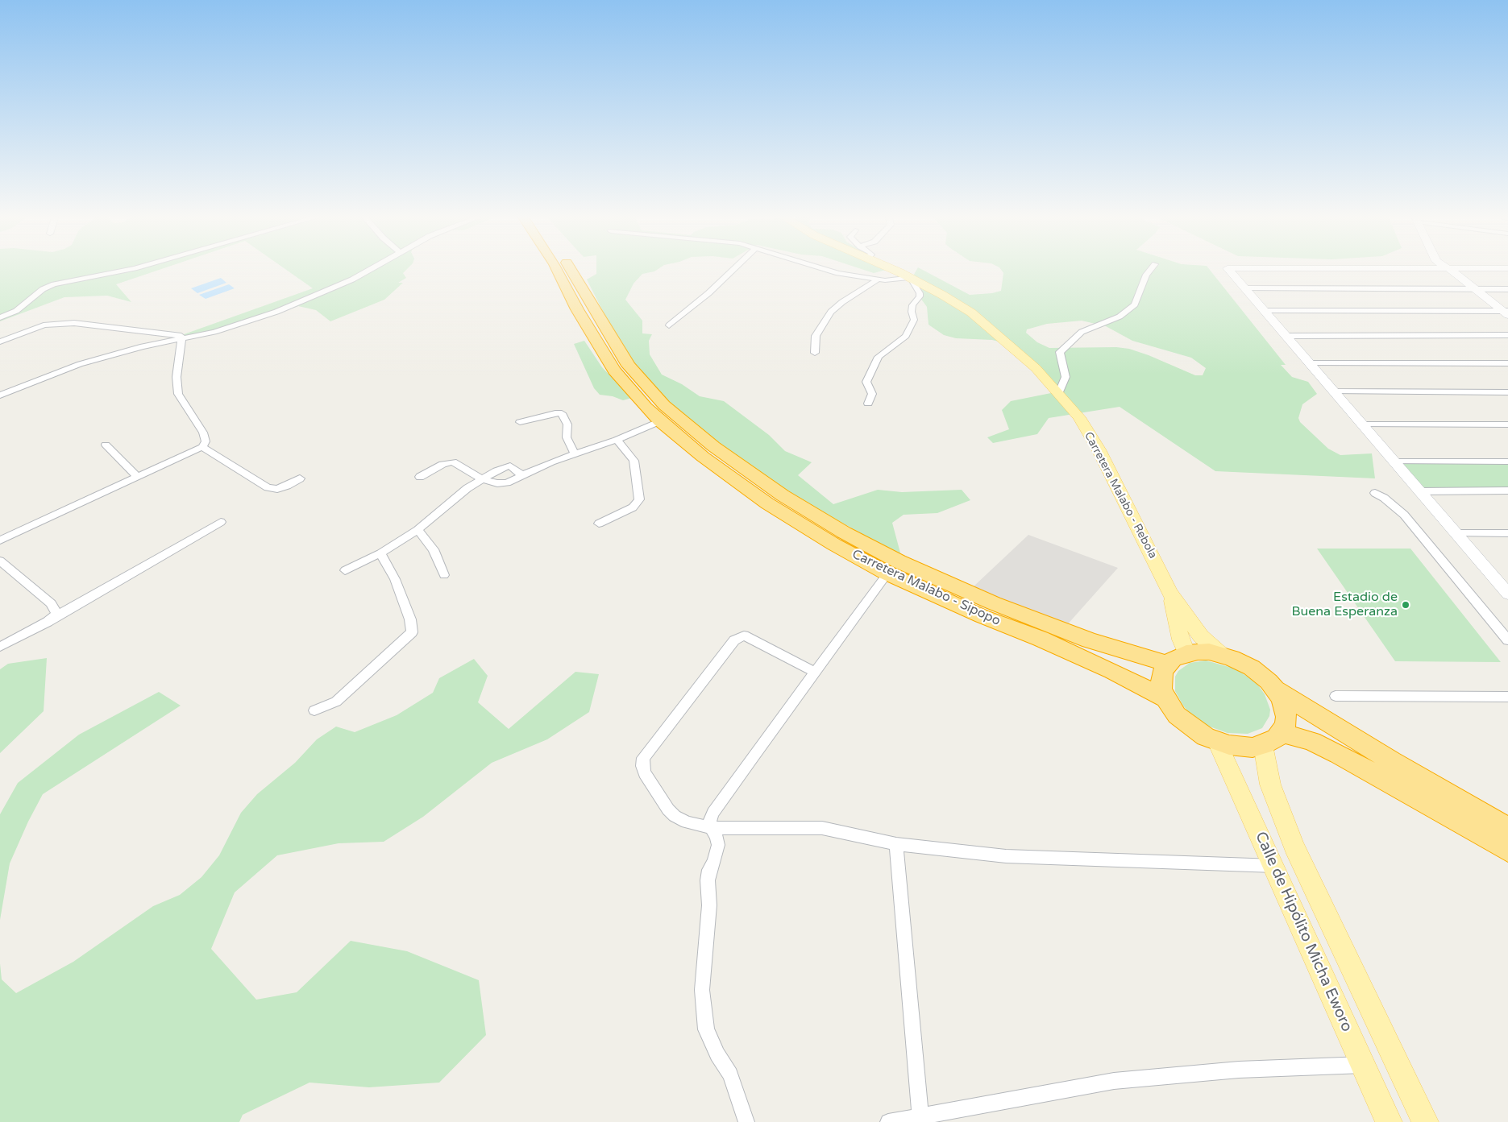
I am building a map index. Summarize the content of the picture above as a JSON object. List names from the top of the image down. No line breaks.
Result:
{"streets":{"highway":["Carretera Malabo - Sipopo"],"main road":["Carretera Malabo - Rebola","Calle de Hipólito Micha Eworo"]},"crossings":[["Carretera Malabo - Rebola","Carretera Malabo - Sipopo"],["Carretera Malabo - Rebola","Calle de Hipólito Micha Eworo"],["Carretera Malabo - Sipopo","Calle de Hipólito Micha Eworo"]],"places":["Estadio de Buena Esperanza"]}
